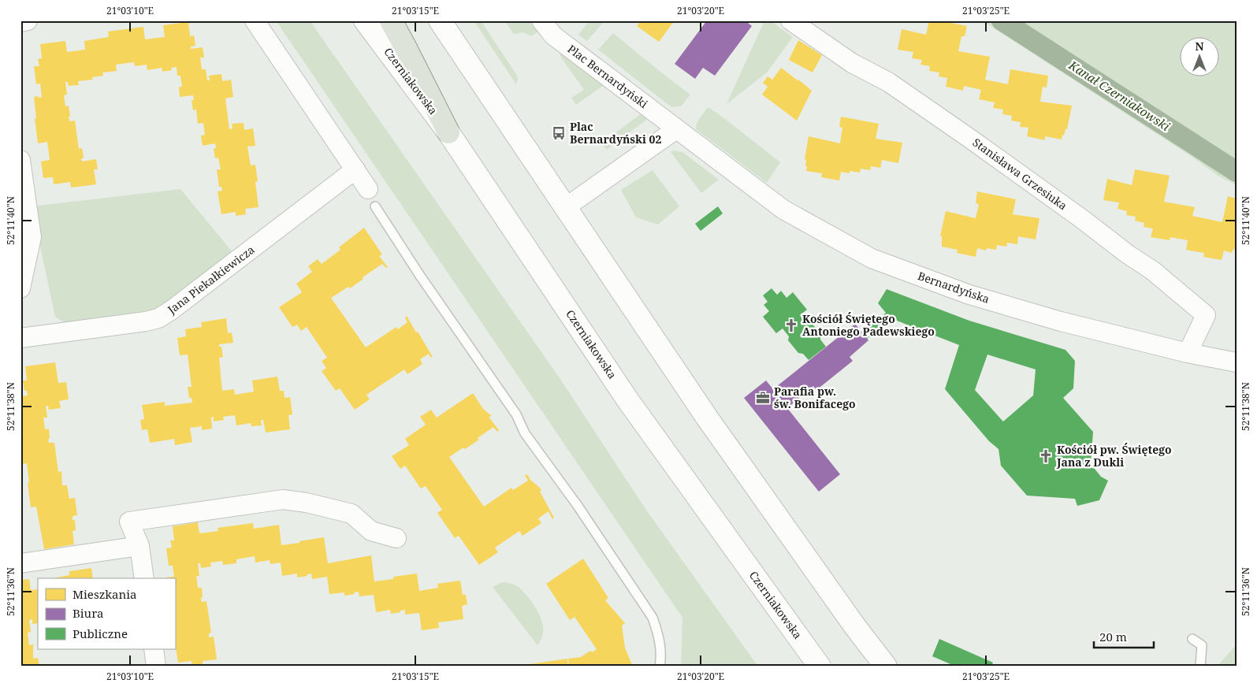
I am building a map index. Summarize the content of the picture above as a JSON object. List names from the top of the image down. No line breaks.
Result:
{"streets":{"main road":["Czerniakowska"],"street":["Plac Bernardyński","Stanisława Grzesiuka","Jana Piekałkiewicza","Bernardyńska"]},"crossings":[["Plac Bernardyński","Bernardyńska"],["Stanisława Grzesiuka","Bernardyńska"]],"water":["Kanał Czerniakowski"],"places":{"bus stop":["Plac Bernardyński 02"],"church":["Kościół Świętego Antoniego Padewskiego","Kościół pw. Świętego Jana z Dukli"],"office":["Parafia pw. św. Bonifacego"]},"legend":["Mieszkania","Biura","Publiczne"],"scale_bar":"20 m","north":"top","coordinates":["21°03'10\"E","21°03'15\"E","21°03'20\"E","21°03'25\"E","52°11'40\"N","52°11'38\"N","52°11'36\"N"]}
